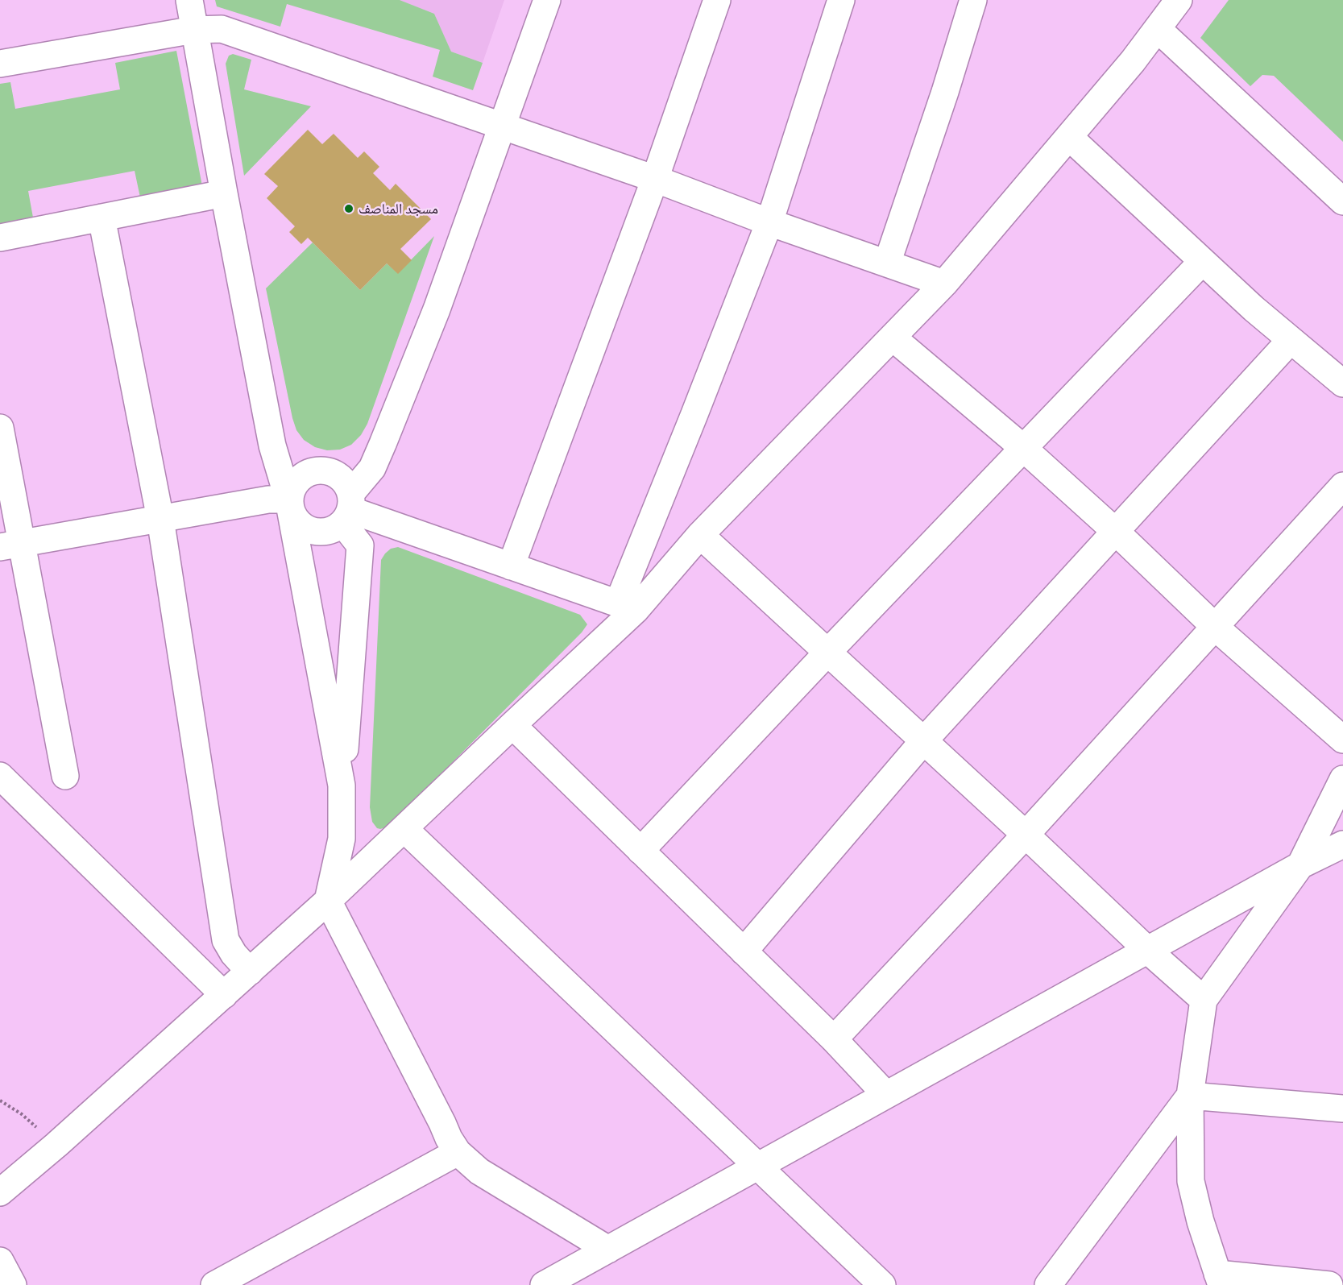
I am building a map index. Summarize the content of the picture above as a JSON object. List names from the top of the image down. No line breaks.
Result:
{"places":["مسجد المناصف"]}
